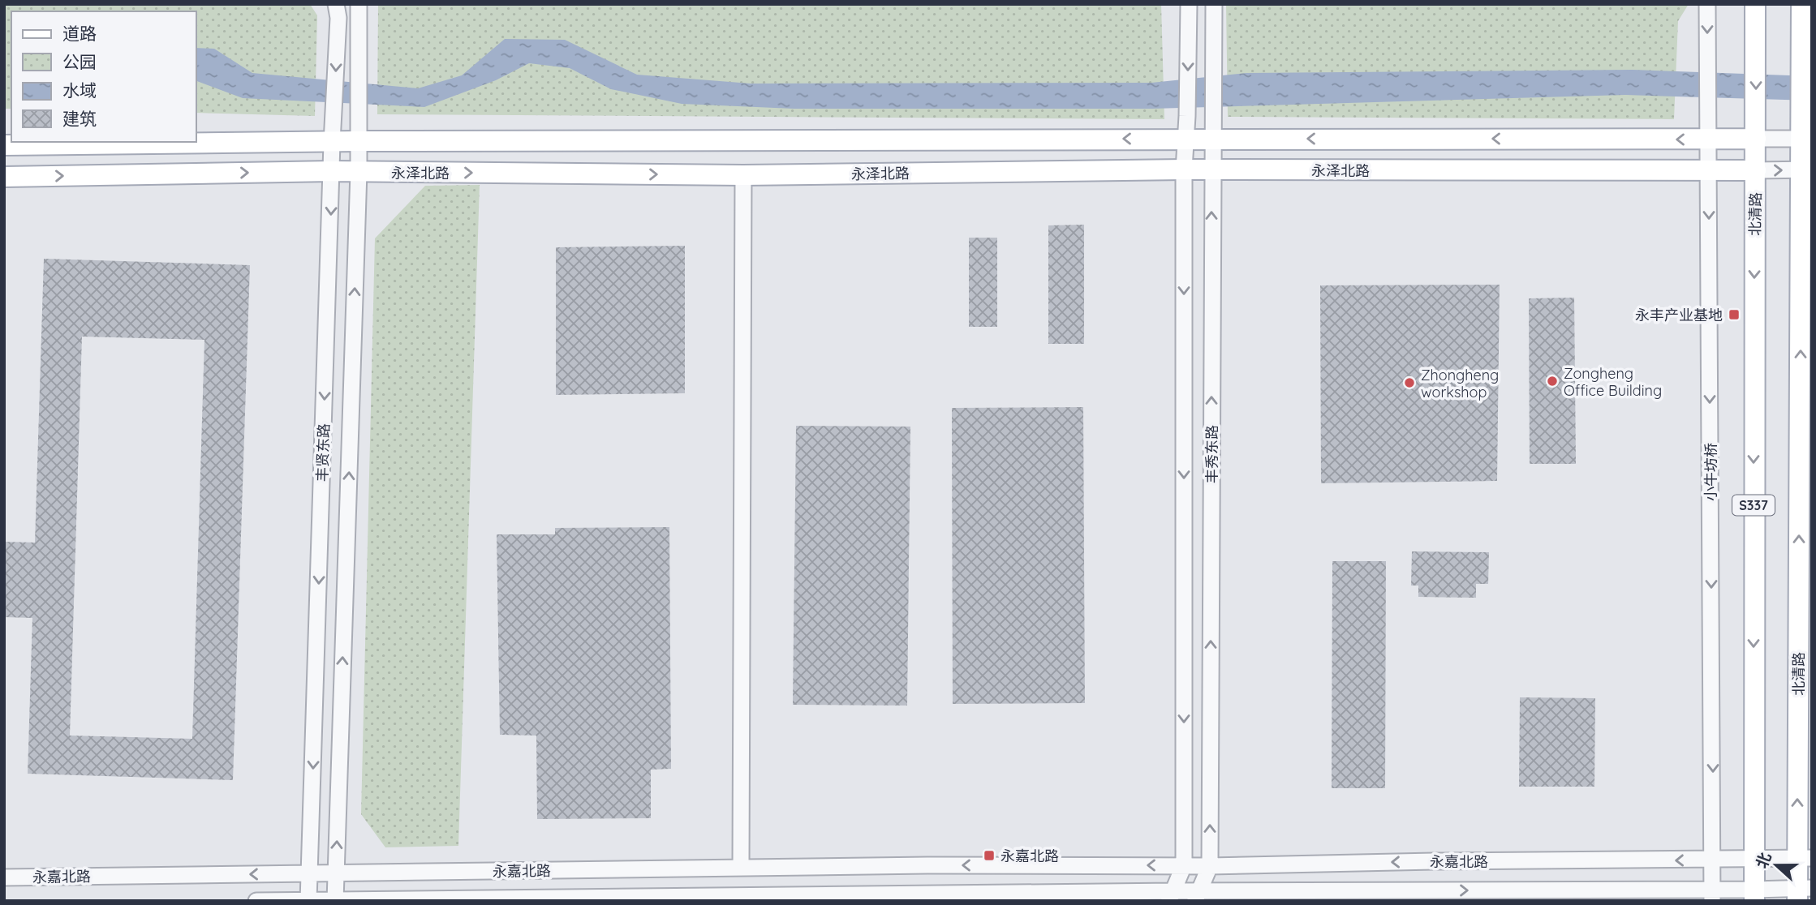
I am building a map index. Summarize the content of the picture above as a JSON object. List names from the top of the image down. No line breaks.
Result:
{"streets":{"main road":["永泽北路","北清路","S337"],"street":["丰贤东路","丰秀东路","小牛坊桥","永嘉北路"]},"crossings":[["永泽北路","北清路"],["永泽北路","丰贤东路"],["永泽北路","丰秀东路"],["永泽北路","小牛坊桥"],["北清路","永嘉北路"],["丰贤东路","永嘉北路"],["丰秀东路","永嘉北路"],["小牛坊桥","永嘉北路"]],"one_way":["小牛坊桥"],"places":{"transit":["永丰产业基地","永嘉北路"],"other":["Zongheng Office Building","Zhongheng workshop"]},"legend":["道路","公园","水域","建筑"],"north":"left"}
